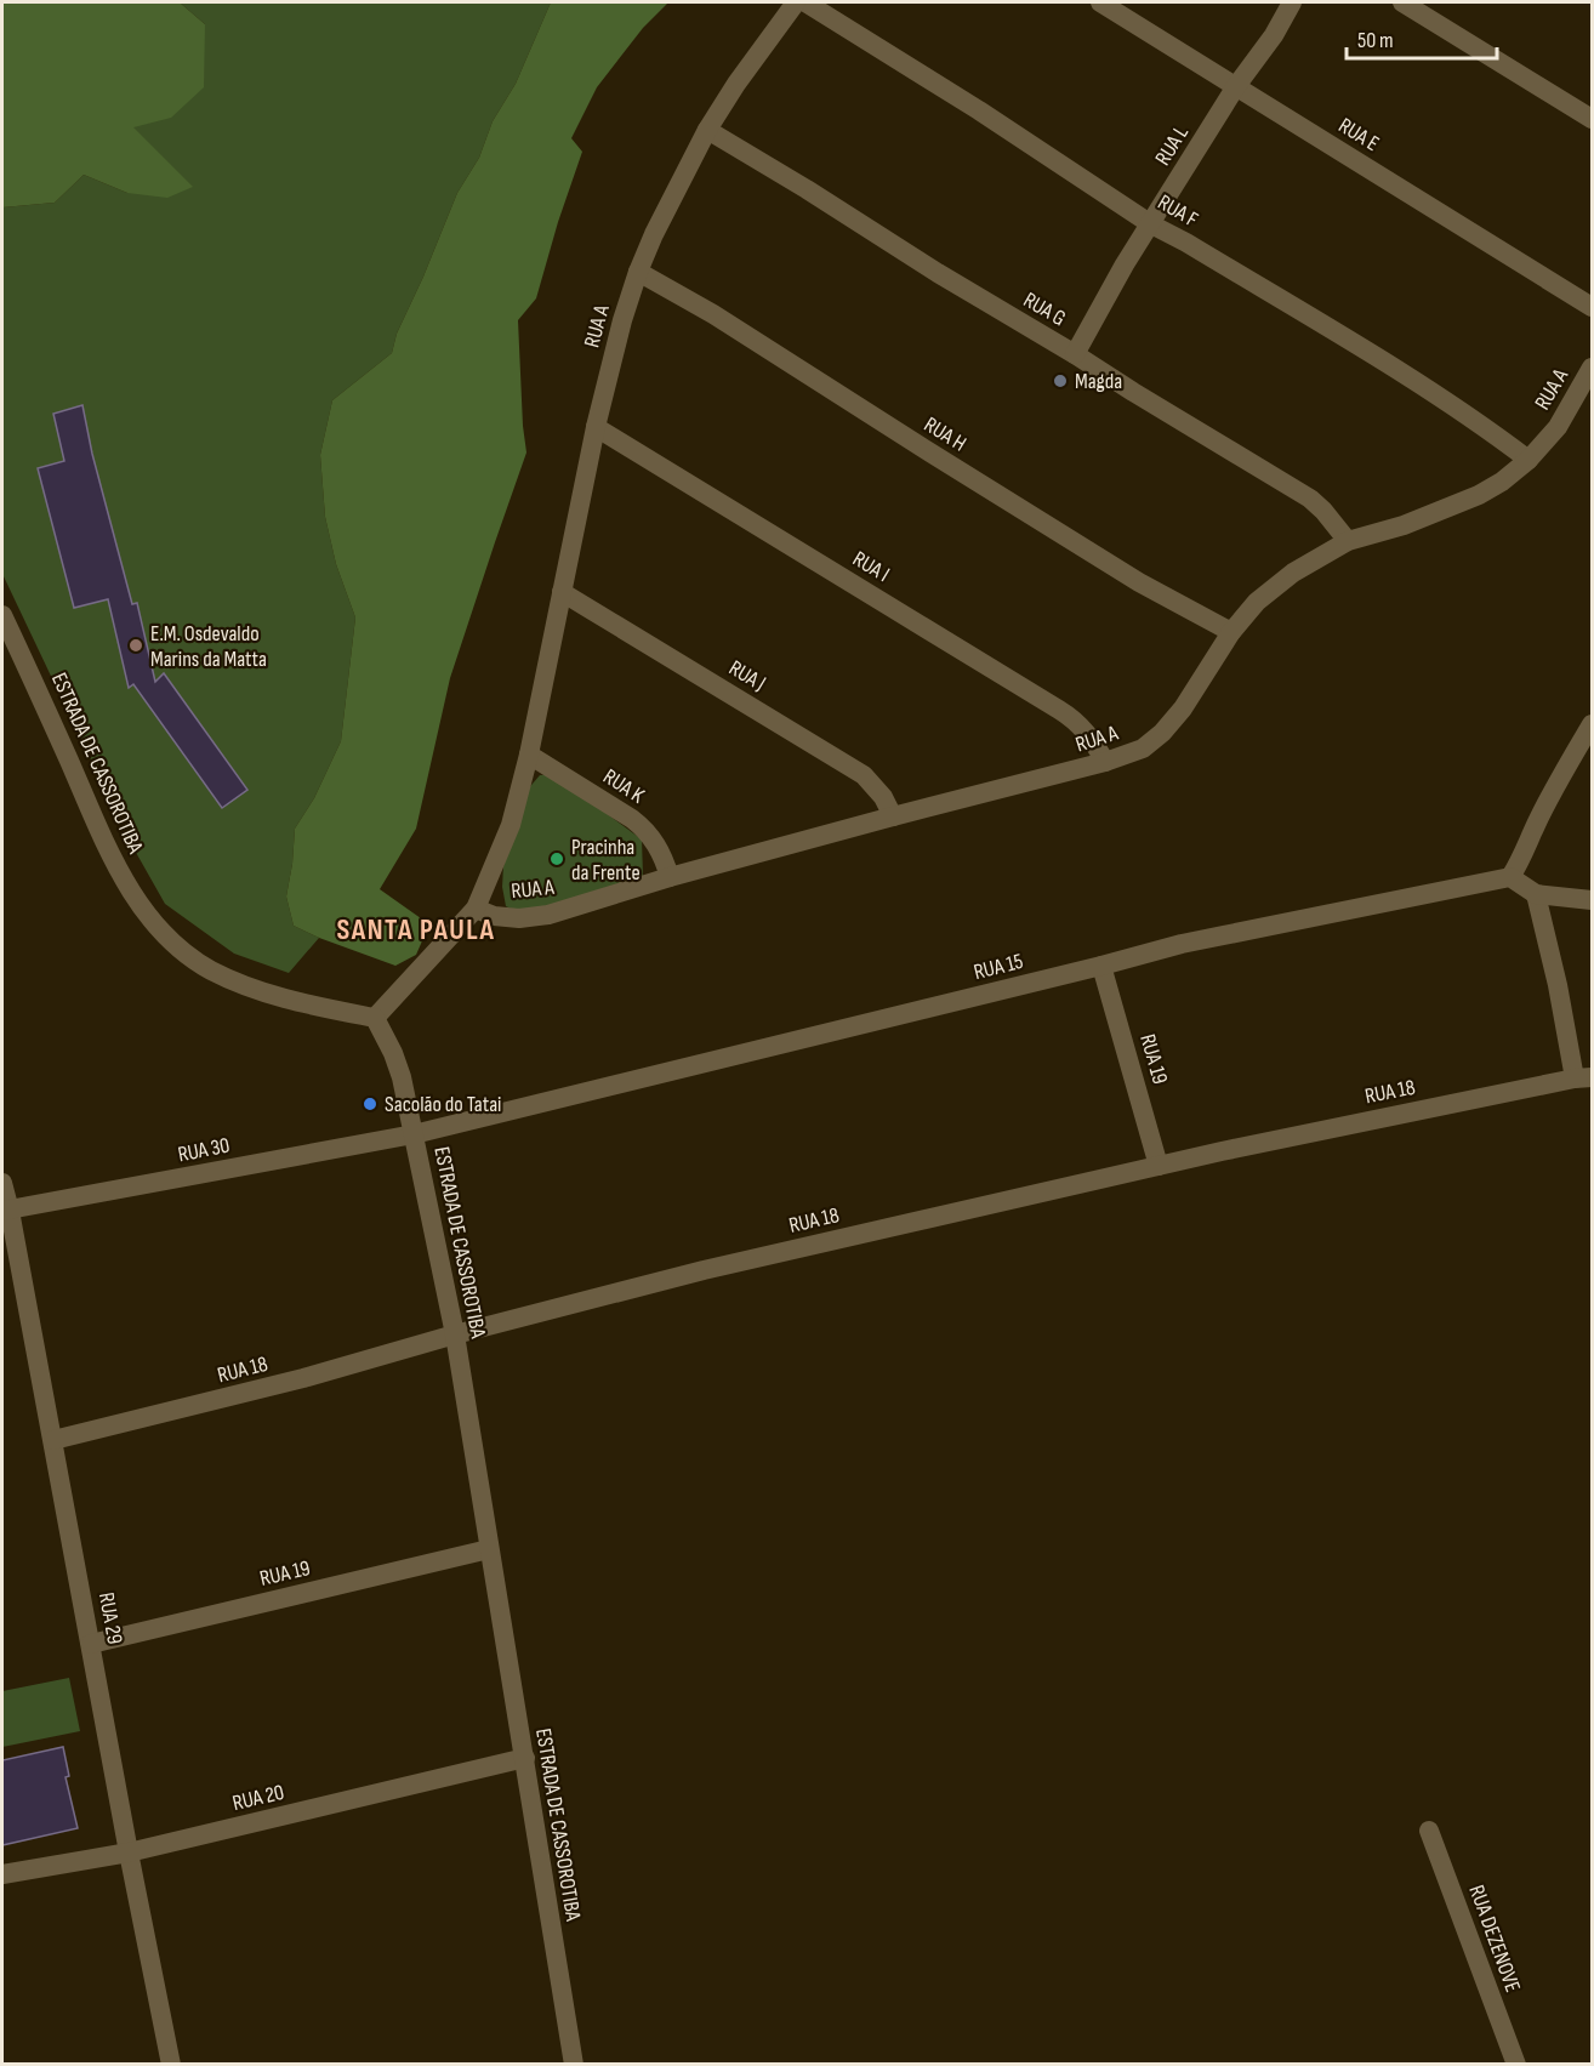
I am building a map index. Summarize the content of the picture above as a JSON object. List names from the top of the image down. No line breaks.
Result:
{"streets":{"street":["RUA E","RUA L","RUA F","RUA G","RUA A","RUA H","RUA I","RUA J","ESTRADA DE CASSOROTIBA","RUA K","RUA 15","RUA 19","RUA 18","RUA 30","RUA 29","RUA 20","RUA DEZENOVE"]},"crossings":[["RUA E","RUA L"],["RUA L","RUA F"],["RUA L","RUA G"],["RUA F","RUA A"],["RUA G","RUA A"],["RUA A","RUA H"],["RUA A","RUA I"],["RUA A","RUA J"],["RUA A","ESTRADA DE CASSOROTIBA"],["RUA A","RUA K"],["ESTRADA DE CASSOROTIBA","RUA 15"],["ESTRADA DE CASSOROTIBA","RUA 19"],["ESTRADA DE CASSOROTIBA","RUA 18"],["ESTRADA DE CASSOROTIBA","RUA 30"],["ESTRADA DE CASSOROTIBA","RUA 20"],["RUA 15","RUA 19"],["RUA 15","RUA 30"],["RUA 19","RUA 18"],["RUA 19","RUA 29"],["RUA 18","RUA 29"],["RUA 30","RUA 29"],["RUA 29","RUA 20"]],"districts":["SANTA PAULA"],"places":["Magda","E.M. Osdevaldo Marins da Matta","Pracinha da Frente","Sacolão do Tatai"],"scale_bar":"50 m"}
